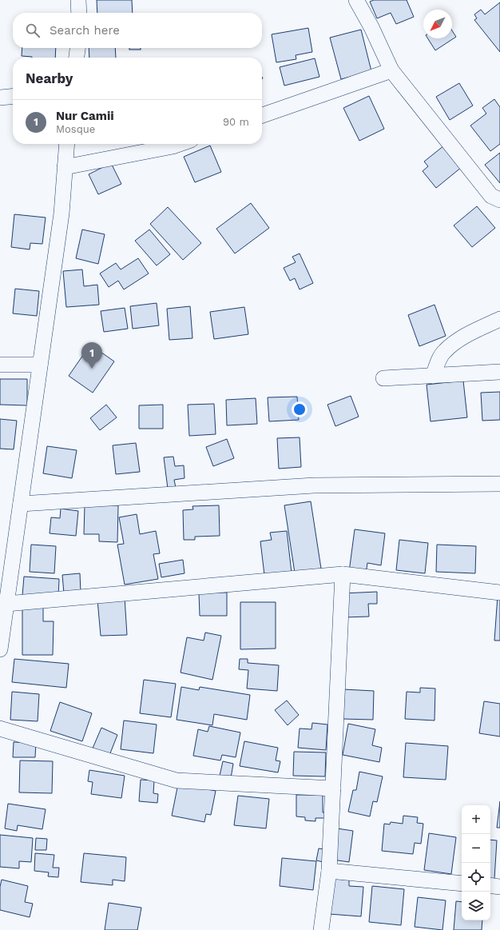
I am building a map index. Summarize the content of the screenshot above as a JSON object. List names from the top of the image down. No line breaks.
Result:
{"north":"bottom left","page":{"search":"Search here","heading":"Nearby","list":[{"mark":"1","name":"Nur Camii","note":"Mosque","value":"90 m"}],"pins":"1","map_buttons":["+","−"]}}
